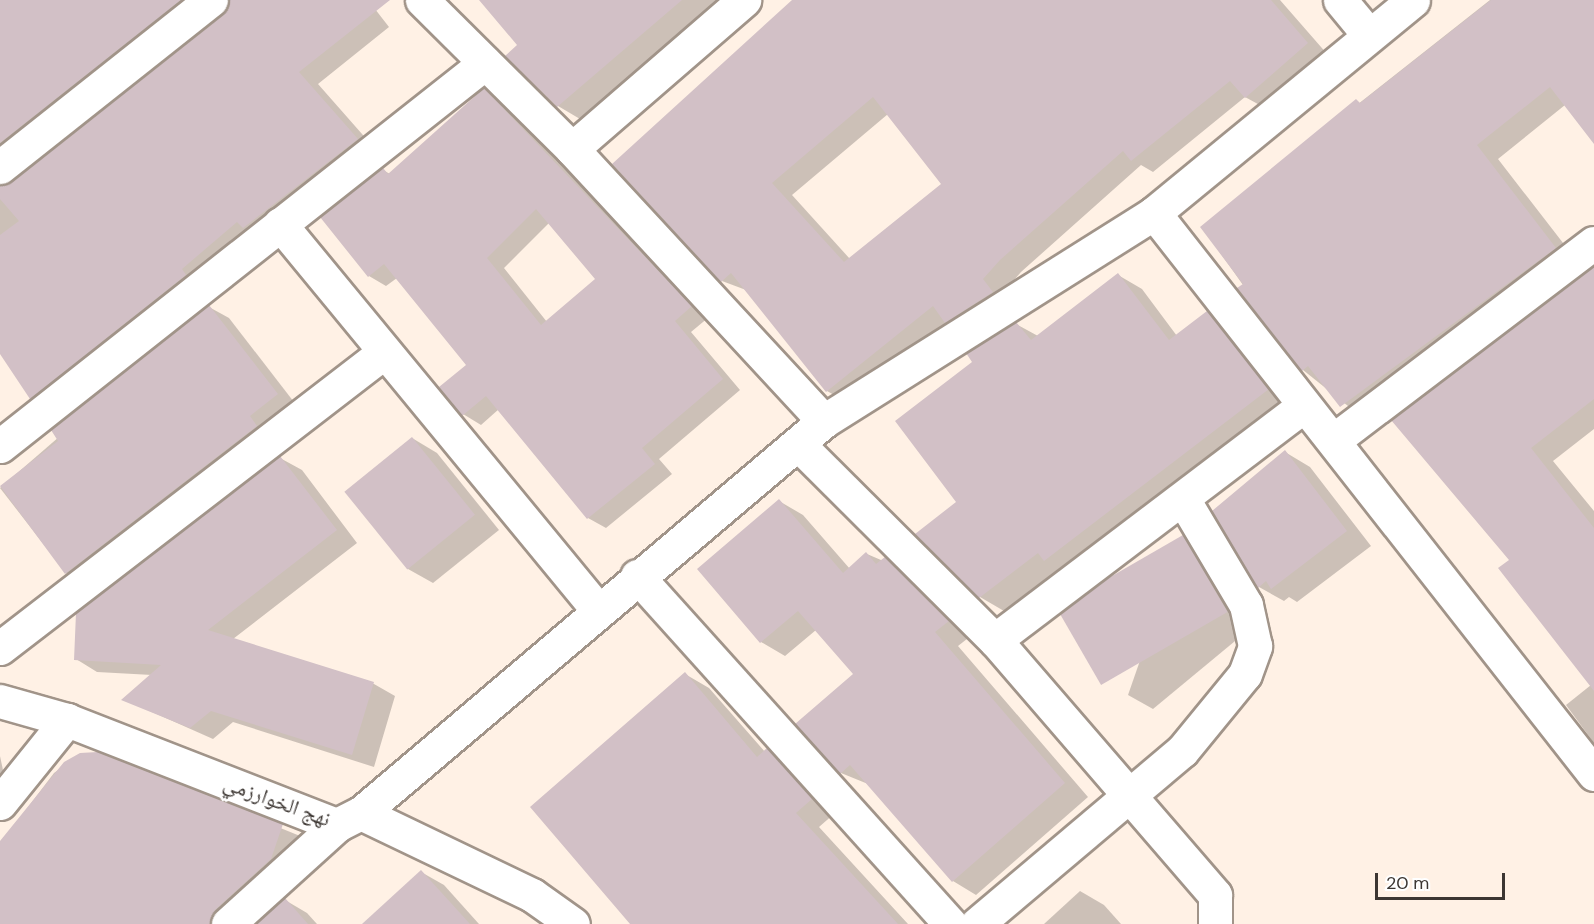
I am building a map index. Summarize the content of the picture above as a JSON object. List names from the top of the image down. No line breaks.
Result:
{"streets":{"street":["نهج الخوارزمي"]},"scale_bar":"20 m"}
